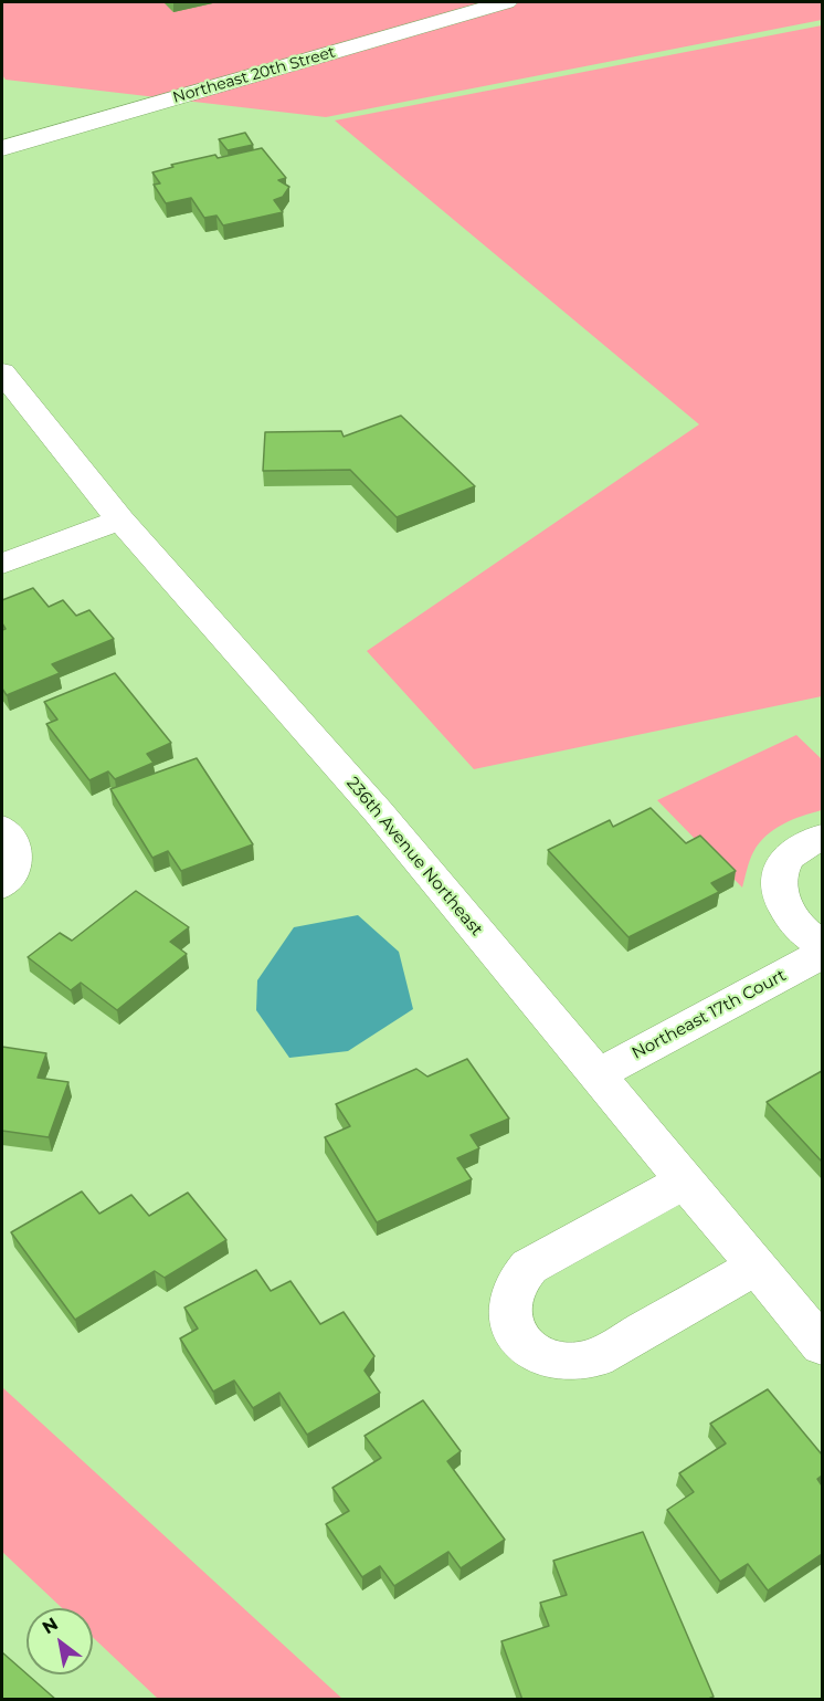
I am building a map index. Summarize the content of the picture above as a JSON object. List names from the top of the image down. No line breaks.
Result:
{"streets":{"street":["Northeast 20th Street","236th Avenue Northeast","Northeast 17th Court"]},"crossings":[["236th Avenue Northeast","Northeast 17th Court"]],"north":"top left"}
